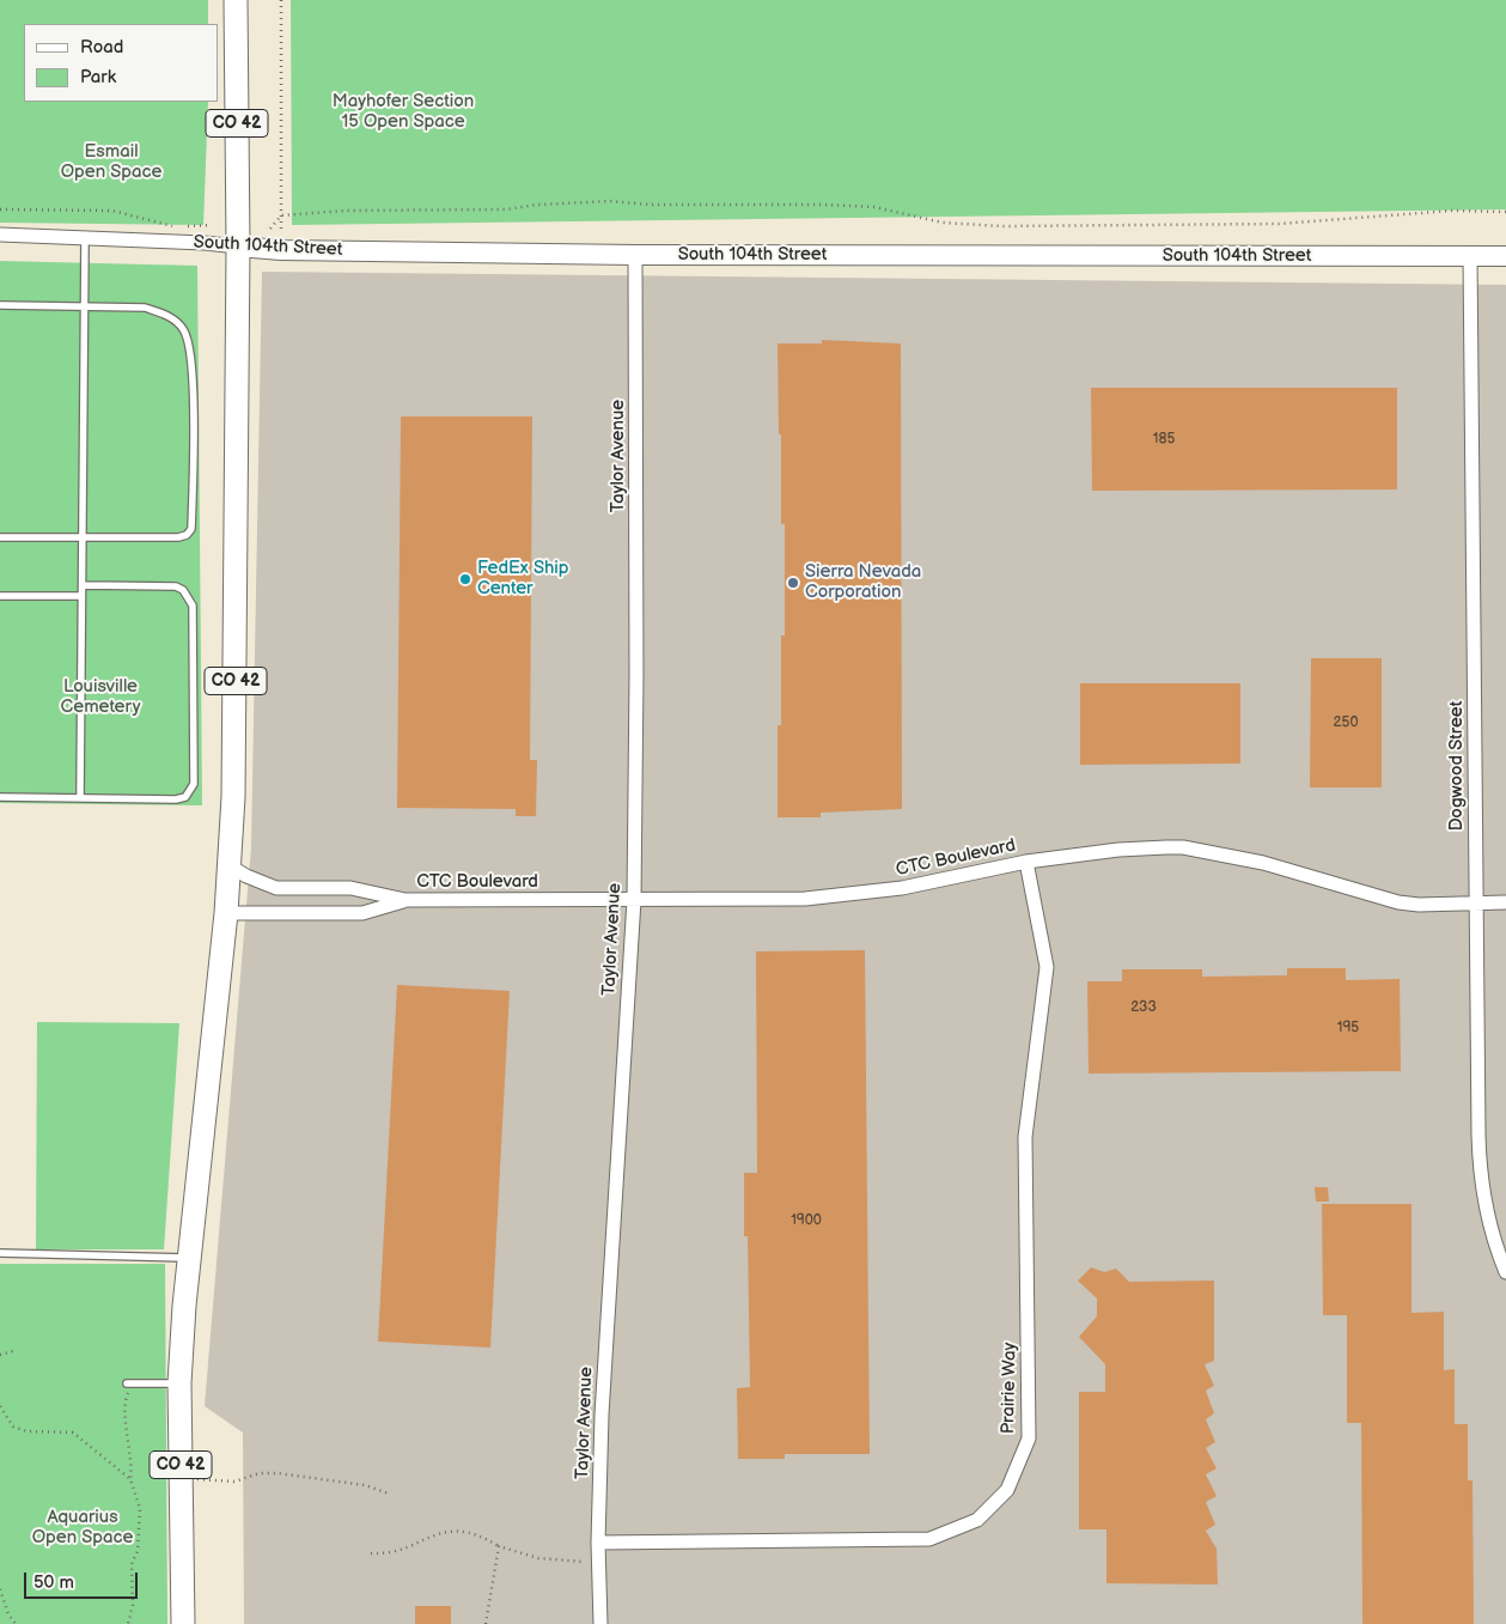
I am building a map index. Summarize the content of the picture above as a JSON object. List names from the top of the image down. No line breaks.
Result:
{"streets":{"main road":["CO 42"],"street":["South 104th Street","Taylor Avenue","Dogwood Street","CTC Boulevard","Prairie Way"]},"crossings":[["CO 42","South 104th Street"],["CO 42","CTC Boulevard"],["South 104th Street","Taylor Avenue"],["South 104th Street","Dogwood Street"],["Taylor Avenue","CTC Boulevard"],["Taylor Avenue","Prairie Way"],["Dogwood Street","CTC Boulevard"],["CTC Boulevard","Prairie Way"]],"parks":["Mayhofer Section 15 Open Space","Esmail Open Space","Louisville Cemetery","Aquarius Open Space"],"places":["FedEx Ship Center","Sierra Nevada Corporation"],"house_numbers":["185","250","233","195","1900"],"legend":["Road","Park"],"scale_bar":"50 m"}
